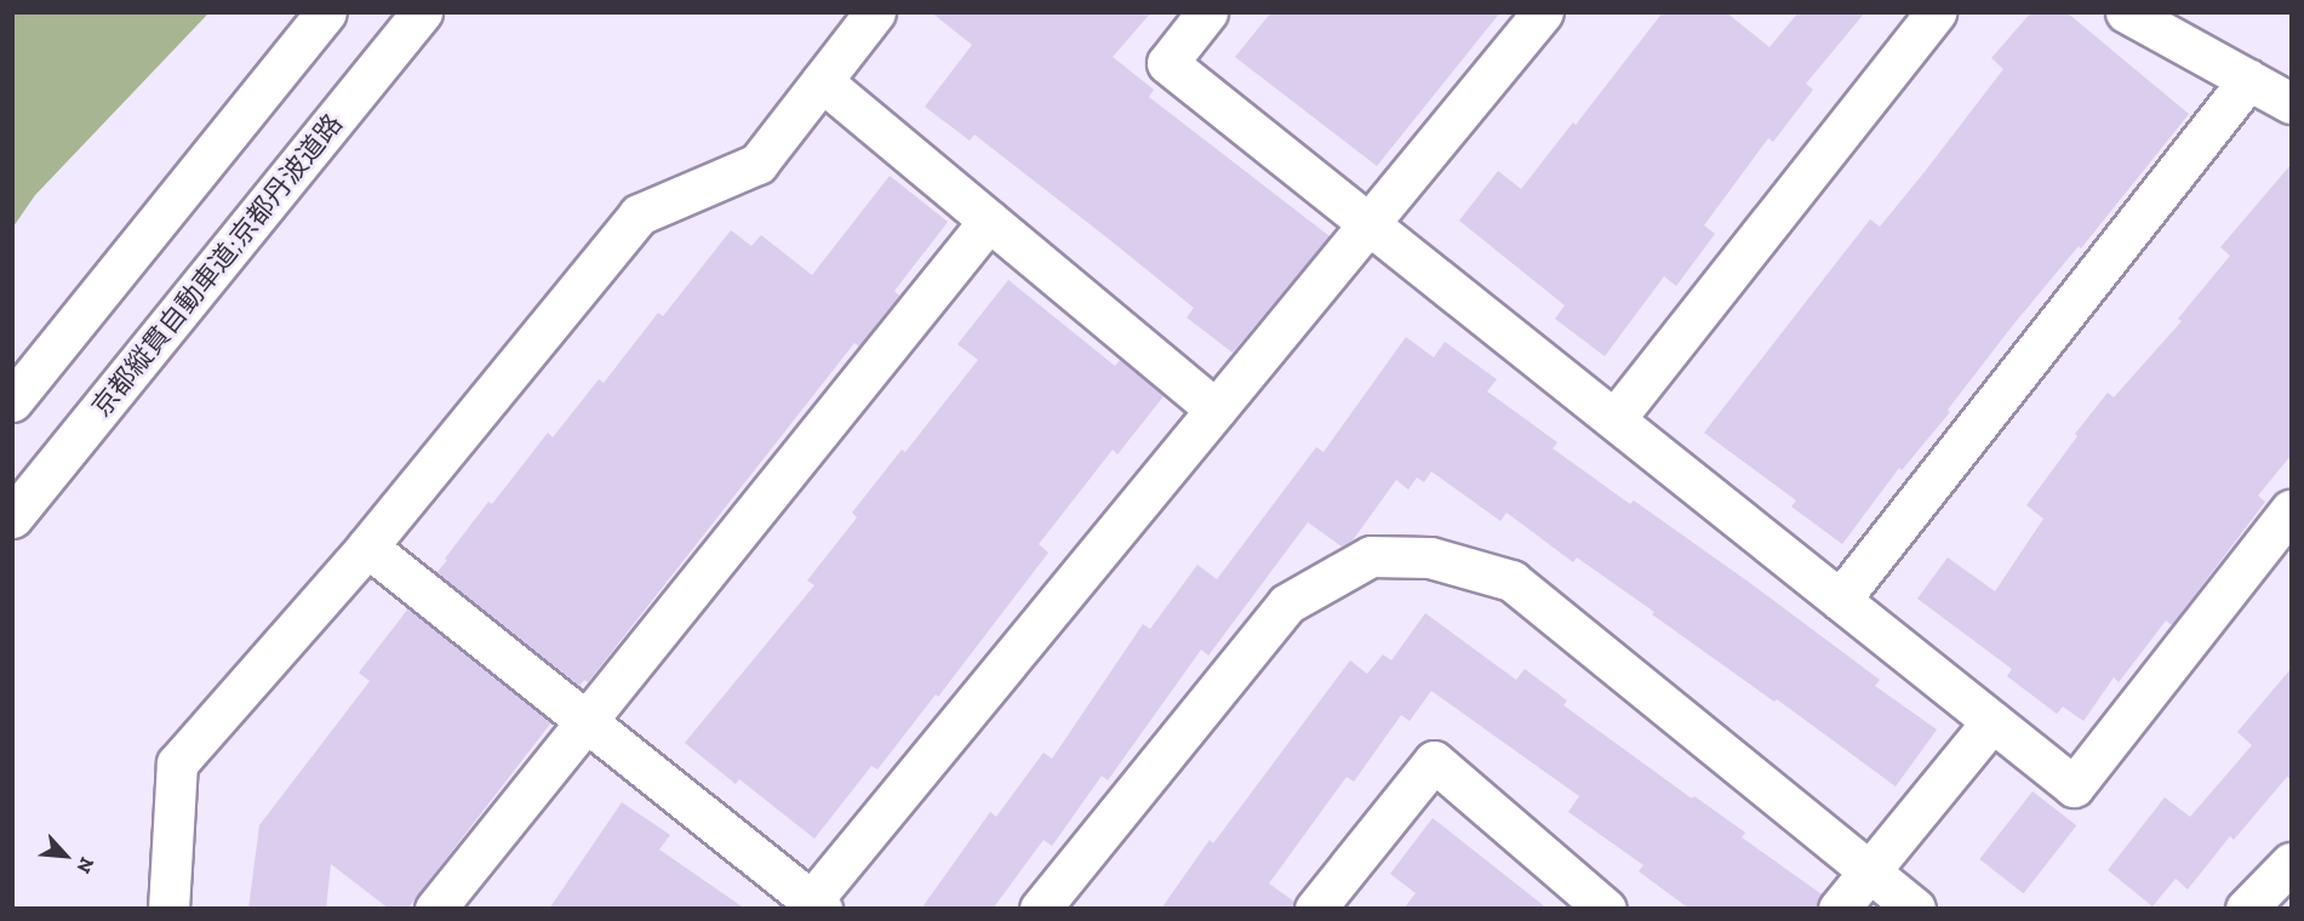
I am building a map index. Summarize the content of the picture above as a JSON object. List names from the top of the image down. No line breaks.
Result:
{"streets":{"main road":["京都縦貫自動車道;京都丹波道路"]},"north":"bottom right"}
